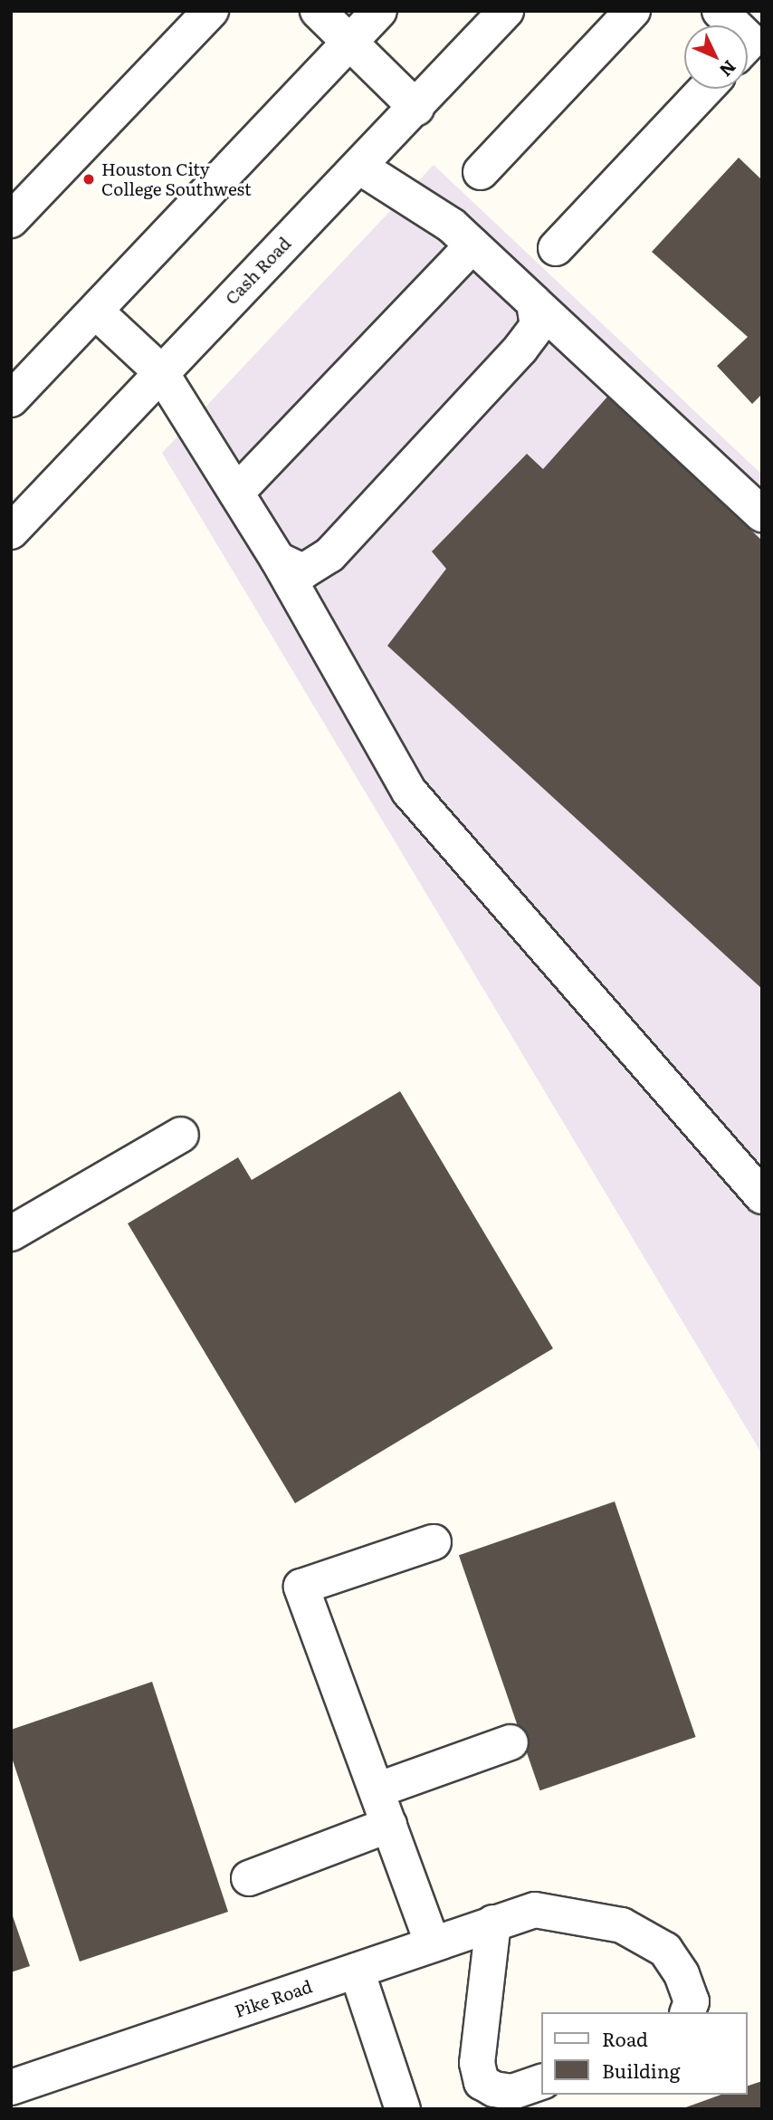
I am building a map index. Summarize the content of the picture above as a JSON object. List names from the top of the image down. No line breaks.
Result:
{"streets":{"street":["Cash Road","Pike Road"]},"places":["Houston City College Southwest"],"legend":["Road","Building"],"north":"bottom right"}
